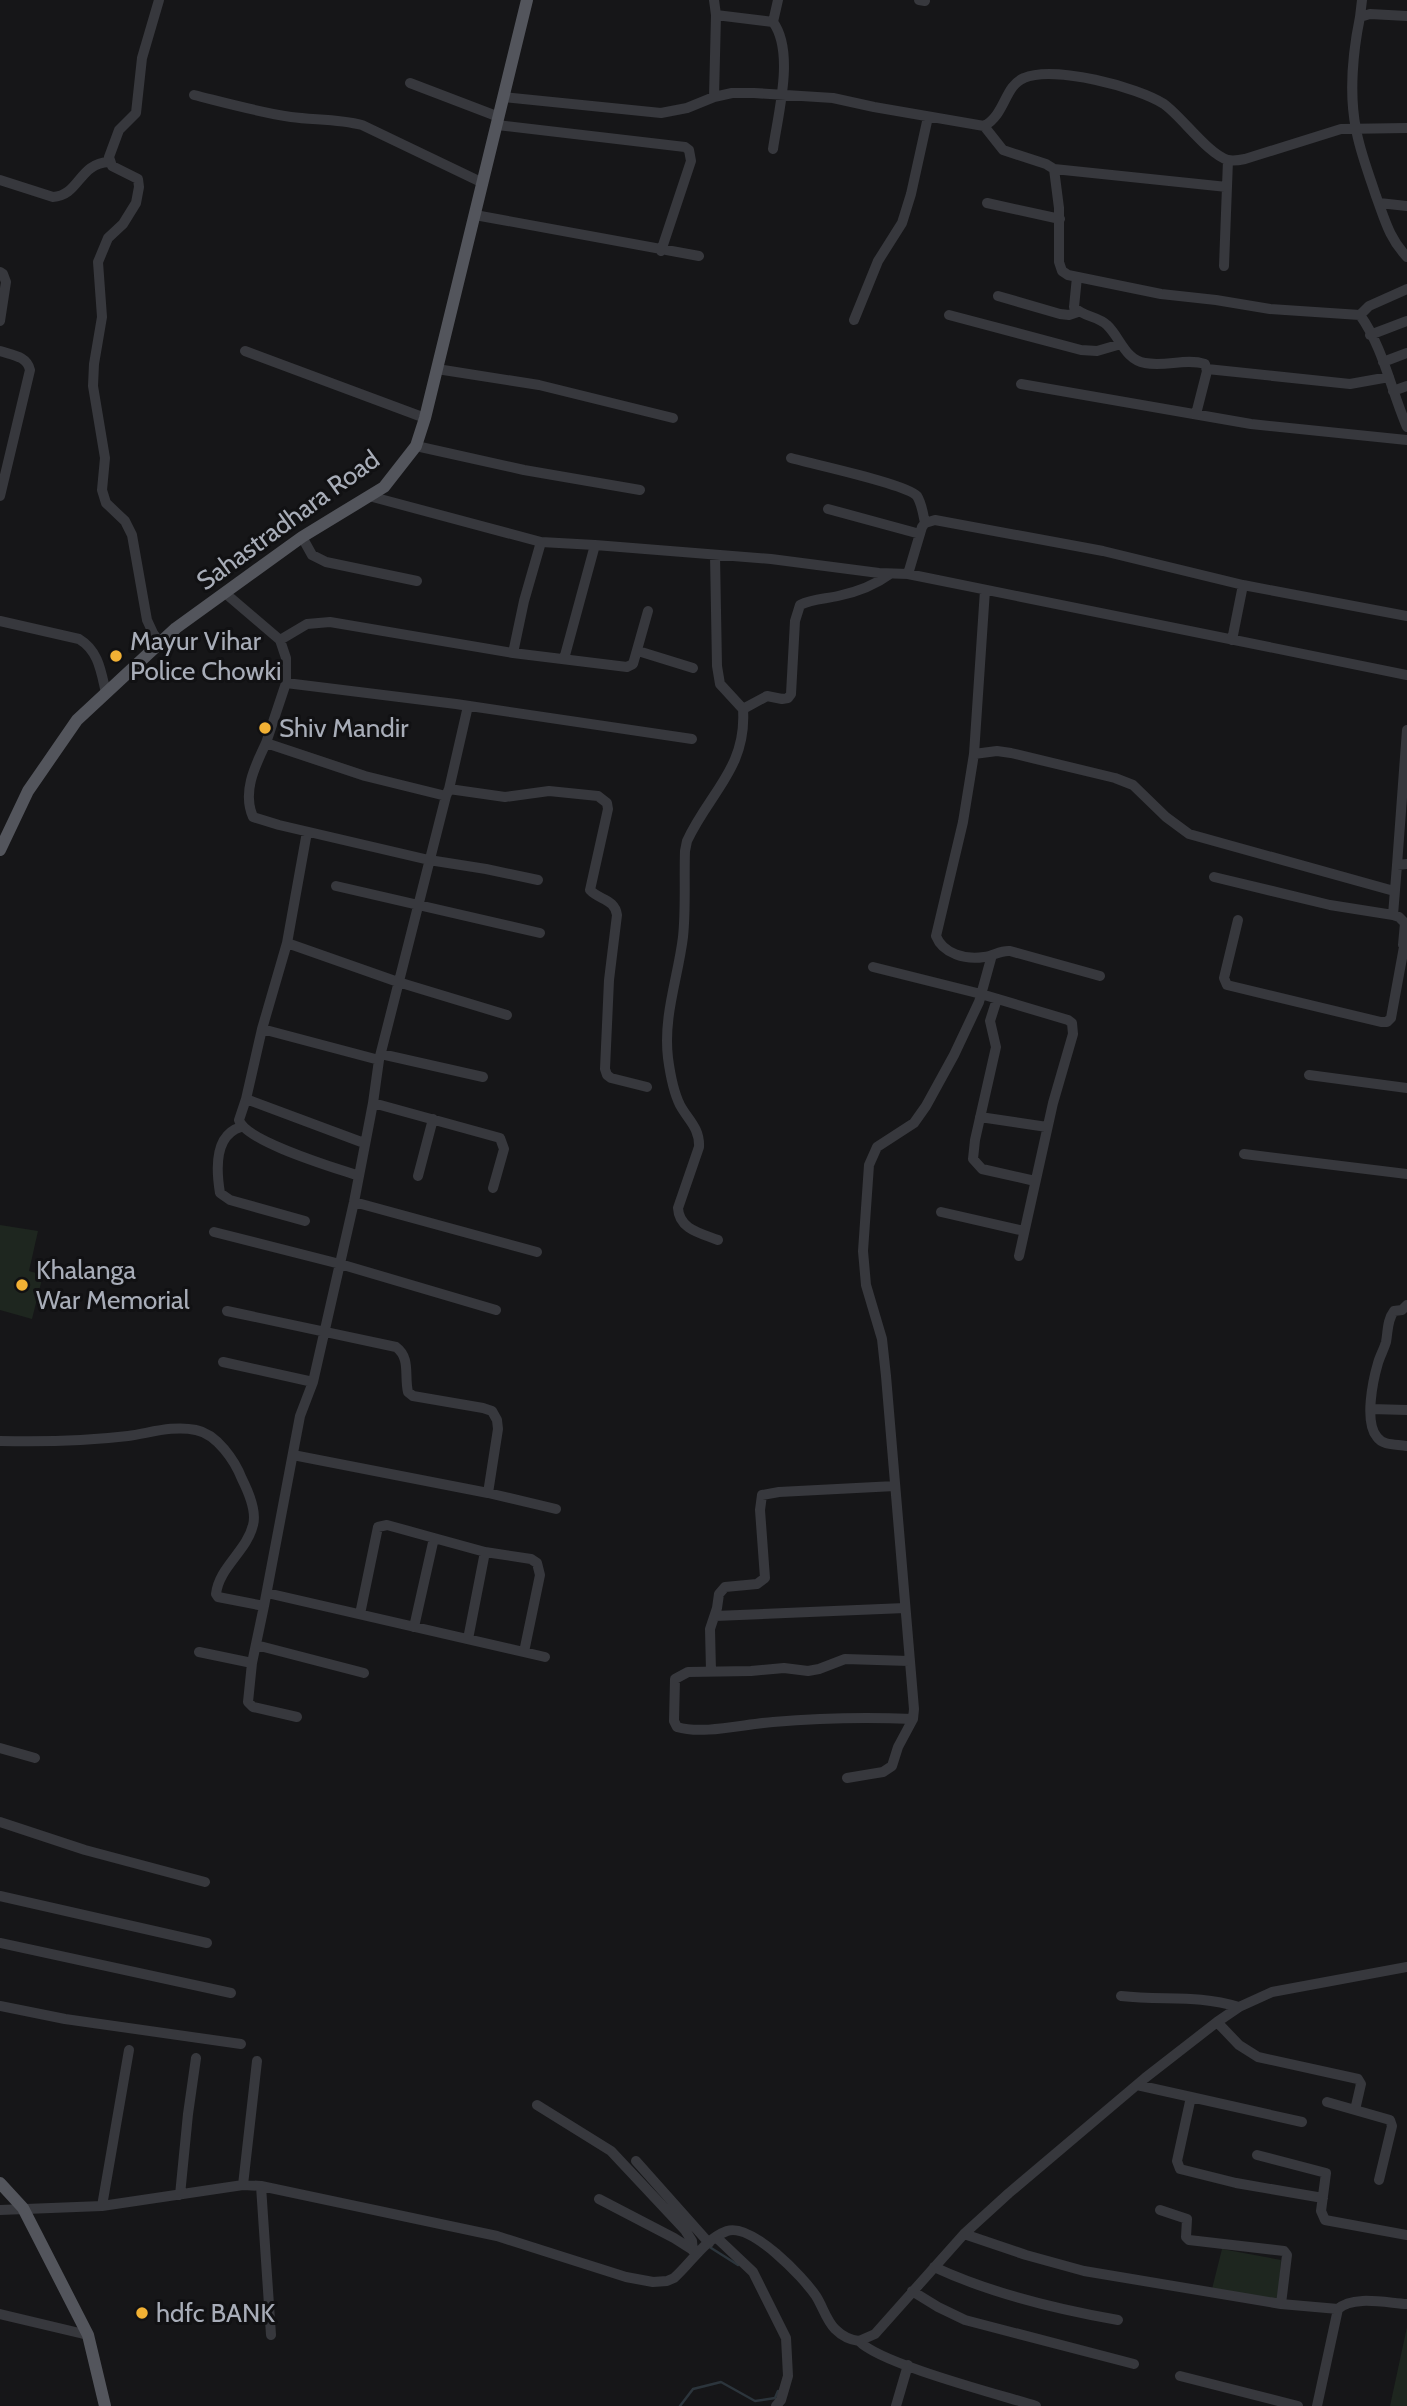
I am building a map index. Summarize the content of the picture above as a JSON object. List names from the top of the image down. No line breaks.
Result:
{"streets":{"main road":["Sahastradhara Road"]},"places":["Mayur Vihar Police Chowki","Shiv Mandir","Khalanga War Memorial","hdfc BANK"]}
